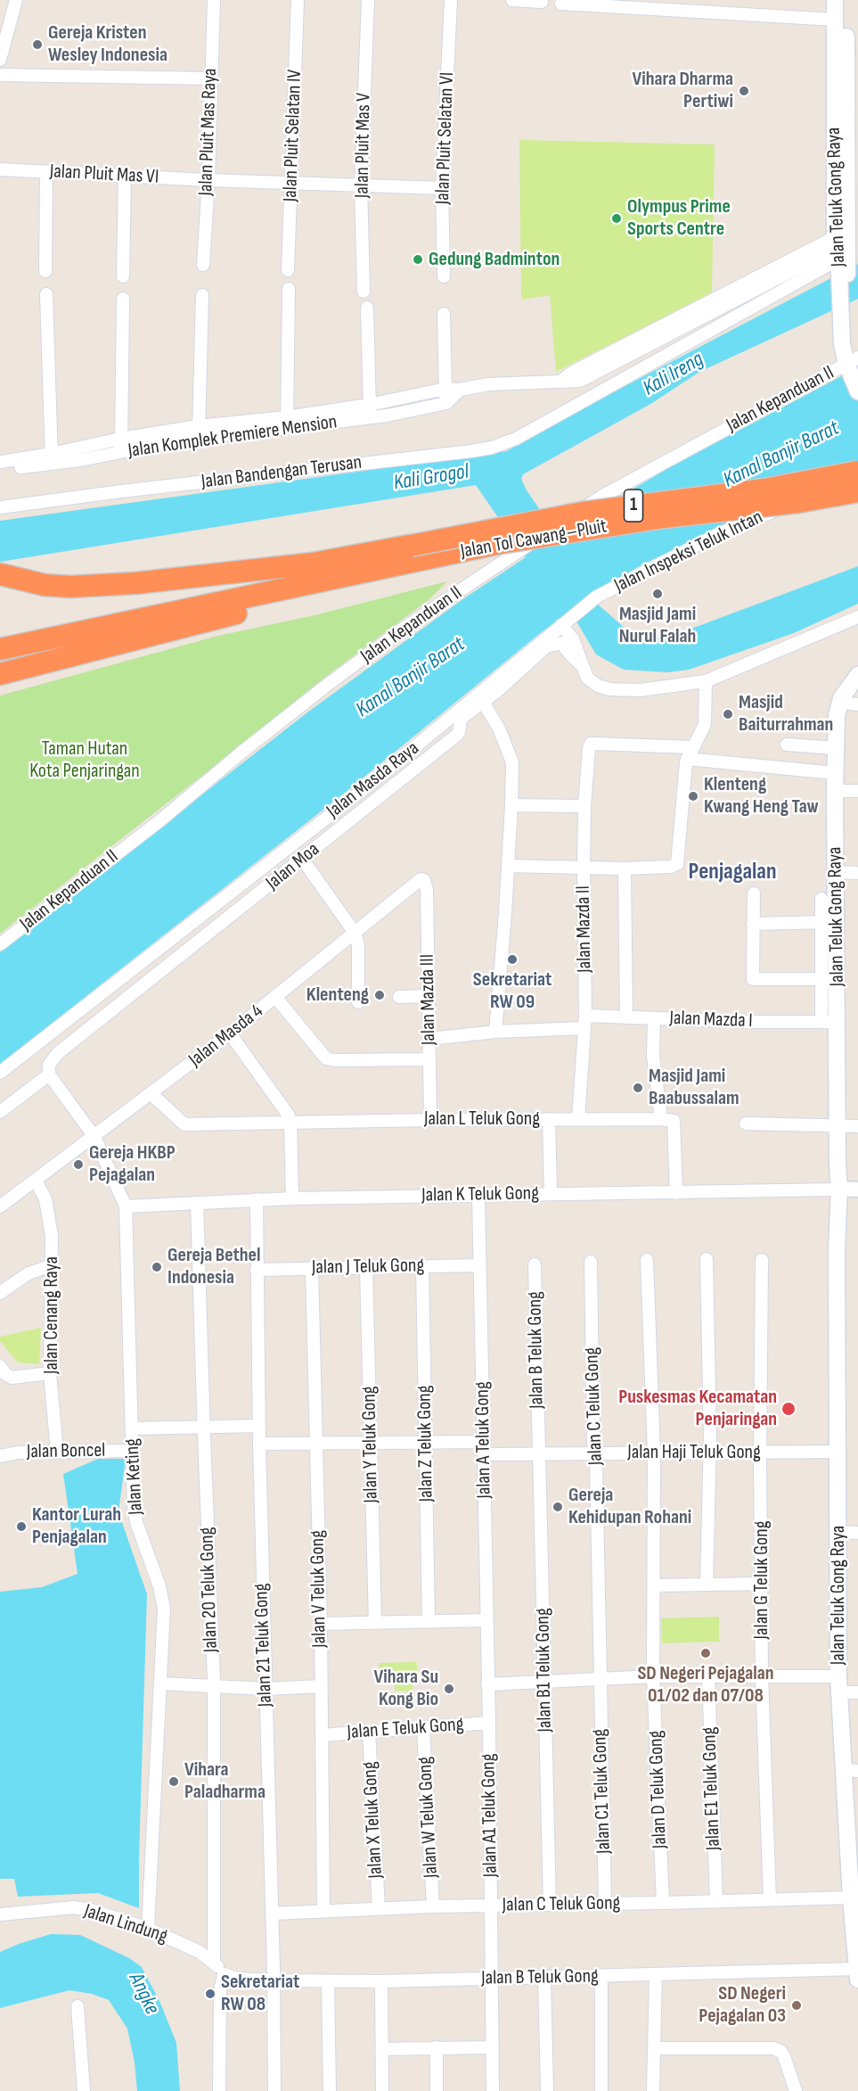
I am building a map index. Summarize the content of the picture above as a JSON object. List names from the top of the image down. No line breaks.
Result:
{"streets":{"highway":["1","Jalan Tol Cawang–Pluit"],"main road":["Jalan Teluk Gong Raya"],"street":["Jalan Pluit Mas Raya","Jalan Pluit Selatan IV","Jalan Pluit Selatan VI","Jalan Pluit Mas V","Jalan Pluit Mas VI","Jalan Kepanduan II","Jalan Komplek Premiere Mension","Jalan Bandengan Terusan","Jalan Inspeksi Teluk Intan","Jalan Masda Raya","Jalan Moa","Jalan Mazda II","Jalan Mazda III","Jalan Mazda I","Jalan Masda 4","Jalan L Teluk Gong","Jalan K Teluk Gong","Jalan J Teluk Gong","Jalan Cenang Raya","Jalan B Teluk Gong","Jalan C Teluk Gong","Jalan A Teluk Gong","Jalan Z Teluk Gong","Jalan Y Teluk Gong","Jalan Boncel","Jalan Haji Teluk Gong","Jalan Keting","Jalan G Teluk Gong","Jalan V Teluk Gong","Jalan 20 Teluk Gong","Jalan 21 Teluk Gong","Jalan B1 Teluk Gong","Jalan E Teluk Gong","Jalan E1 Teluk Gong","Jalan D Teluk Gong","Jalan C1 Teluk Gong","Jalan A1 Teluk Gong","Jalan W Teluk Gong","Jalan X Teluk Gong","Jalan Lindung"]},"crossings":[["Jalan Pluit Mas Raya","Jalan Pluit Mas VI"],["Jalan Pluit Selatan IV","Jalan Pluit Mas VI"],["Jalan Pluit Selatan VI","Jalan Pluit Mas VI"],["Jalan Pluit Mas V","Jalan Pluit Mas VI"],["Jalan Teluk Gong Raya","Jalan Kepanduan II"],["Jalan Teluk Gong Raya","Jalan Komplek Premiere Mension"],["Jalan Teluk Gong Raya","Jalan Bandengan Terusan"],["Jalan Teluk Gong Raya","Jalan Mazda I"],["Jalan Teluk Gong Raya","Jalan K Teluk Gong"],["Jalan Teluk Gong Raya","Jalan B Teluk Gong"],["Jalan Teluk Gong Raya","Jalan C Teluk Gong"],["Jalan Teluk Gong Raya","Jalan Haji Teluk Gong"],["Jalan Komplek Premiere Mension","Jalan Bandengan Terusan"],["Jalan Inspeksi Teluk Intan","Jalan Masda Raya"],["Jalan Moa","Jalan Keting"],["Jalan Mazda II","Jalan Mazda I"],["Jalan Mazda II","Jalan L Teluk Gong"],["Jalan Mazda III","Jalan Masda 4"],["Jalan Mazda III","Jalan L Teluk Gong"],["Jalan Masda 4","Jalan L Teluk Gong"],["Jalan Masda 4","Jalan Cenang Raya"],["Jalan Masda 4","Jalan Keting"],["Jalan K Teluk Gong","Jalan A Teluk Gong"],["Jalan K Teluk Gong","Jalan Keting"],["Jalan K Teluk Gong","Jalan 20 Teluk Gong"],["Jalan K Teluk Gong","Jalan 21 Teluk Gong"],["Jalan J Teluk Gong","Jalan A Teluk Gong"],["Jalan J Teluk Gong","Jalan Z Teluk Gong"],["Jalan J Teluk Gong","Jalan Y Teluk Gong"],["Jalan J Teluk Gong","Jalan V Teluk Gong"],["Jalan J Teluk Gong","Jalan 21 Teluk Gong"],["Jalan Cenang Raya","Jalan Boncel"],["Jalan B Teluk Gong","Jalan 21 Teluk Gong"],["Jalan B Teluk Gong","Jalan B1 Teluk Gong"],["Jalan B Teluk Gong","Jalan A1 Teluk Gong"],["Jalan C Teluk Gong","Jalan Haji Teluk Gong"],["Jalan C Teluk Gong","Jalan G Teluk Gong"],["Jalan C Teluk Gong","Jalan V Teluk Gong"],["Jalan C Teluk Gong","Jalan 21 Teluk Gong"],["Jalan C Teluk Gong","Jalan B1 Teluk Gong"],["Jalan C Teluk Gong","Jalan E1 Teluk Gong"],["Jalan C Teluk Gong","Jalan D Teluk Gong"],["Jalan C Teluk Gong","Jalan C1 Teluk Gong"],["Jalan C Teluk Gong","Jalan A1 Teluk Gong"],["Jalan C Teluk Gong","Jalan W Teluk Gong"],["Jalan C Teluk Gong","Jalan X Teluk Gong"],["Jalan A Teluk Gong","Jalan Haji Teluk Gong"],["Jalan A Teluk Gong","Jalan A1 Teluk Gong"],["Jalan Boncel","Jalan Keting"],["Jalan Haji Teluk Gong","Jalan G Teluk Gong"],["Jalan Haji Teluk Gong","Jalan B1 Teluk Gong"],["Jalan Haji Teluk Gong","Jalan D Teluk Gong"],["Jalan Keting","Jalan Lindung"],["Jalan V Teluk Gong","Jalan E Teluk Gong"],["Jalan 20 Teluk Gong","Jalan Lindung"],["Jalan E Teluk Gong","Jalan A1 Teluk Gong"],["Jalan E Teluk Gong","Jalan W Teluk Gong"],["Jalan E Teluk Gong","Jalan X Teluk Gong"]],"districts":["Penjagalan"],"water":["Kali Ireng","Kanal Banjir Barat","Kali Grogol","Angke"],"parks":["Taman Hutan Kota Penjaringan"],"places":["Gereja Kristen Wesley Indonesia","Vihara Dharma Pertiwi","Olympus Prime Sports Centre","Gedung Badminton","Masjid Jami Nurul Falah","Masjid Baiturrahman","Klenteng Kwang Heng Taw","Sekretariat RW 09","Klenteng","Masjid Jami Baabussalam","Gereja HKBP Pejagalan","Gereja Bethel Indonesia","Puskesmas Kecamatan Penjaringan","Gereja Kehidupan Rohani","Kantor Lurah Penjagalan","SD Negeri Pejagalan 01/02 dan 07/08","Vihara Su Kong Bio","Vihara Paladharma","Sekretariat RW 08","SD Negeri Pejagalan 03"]}
